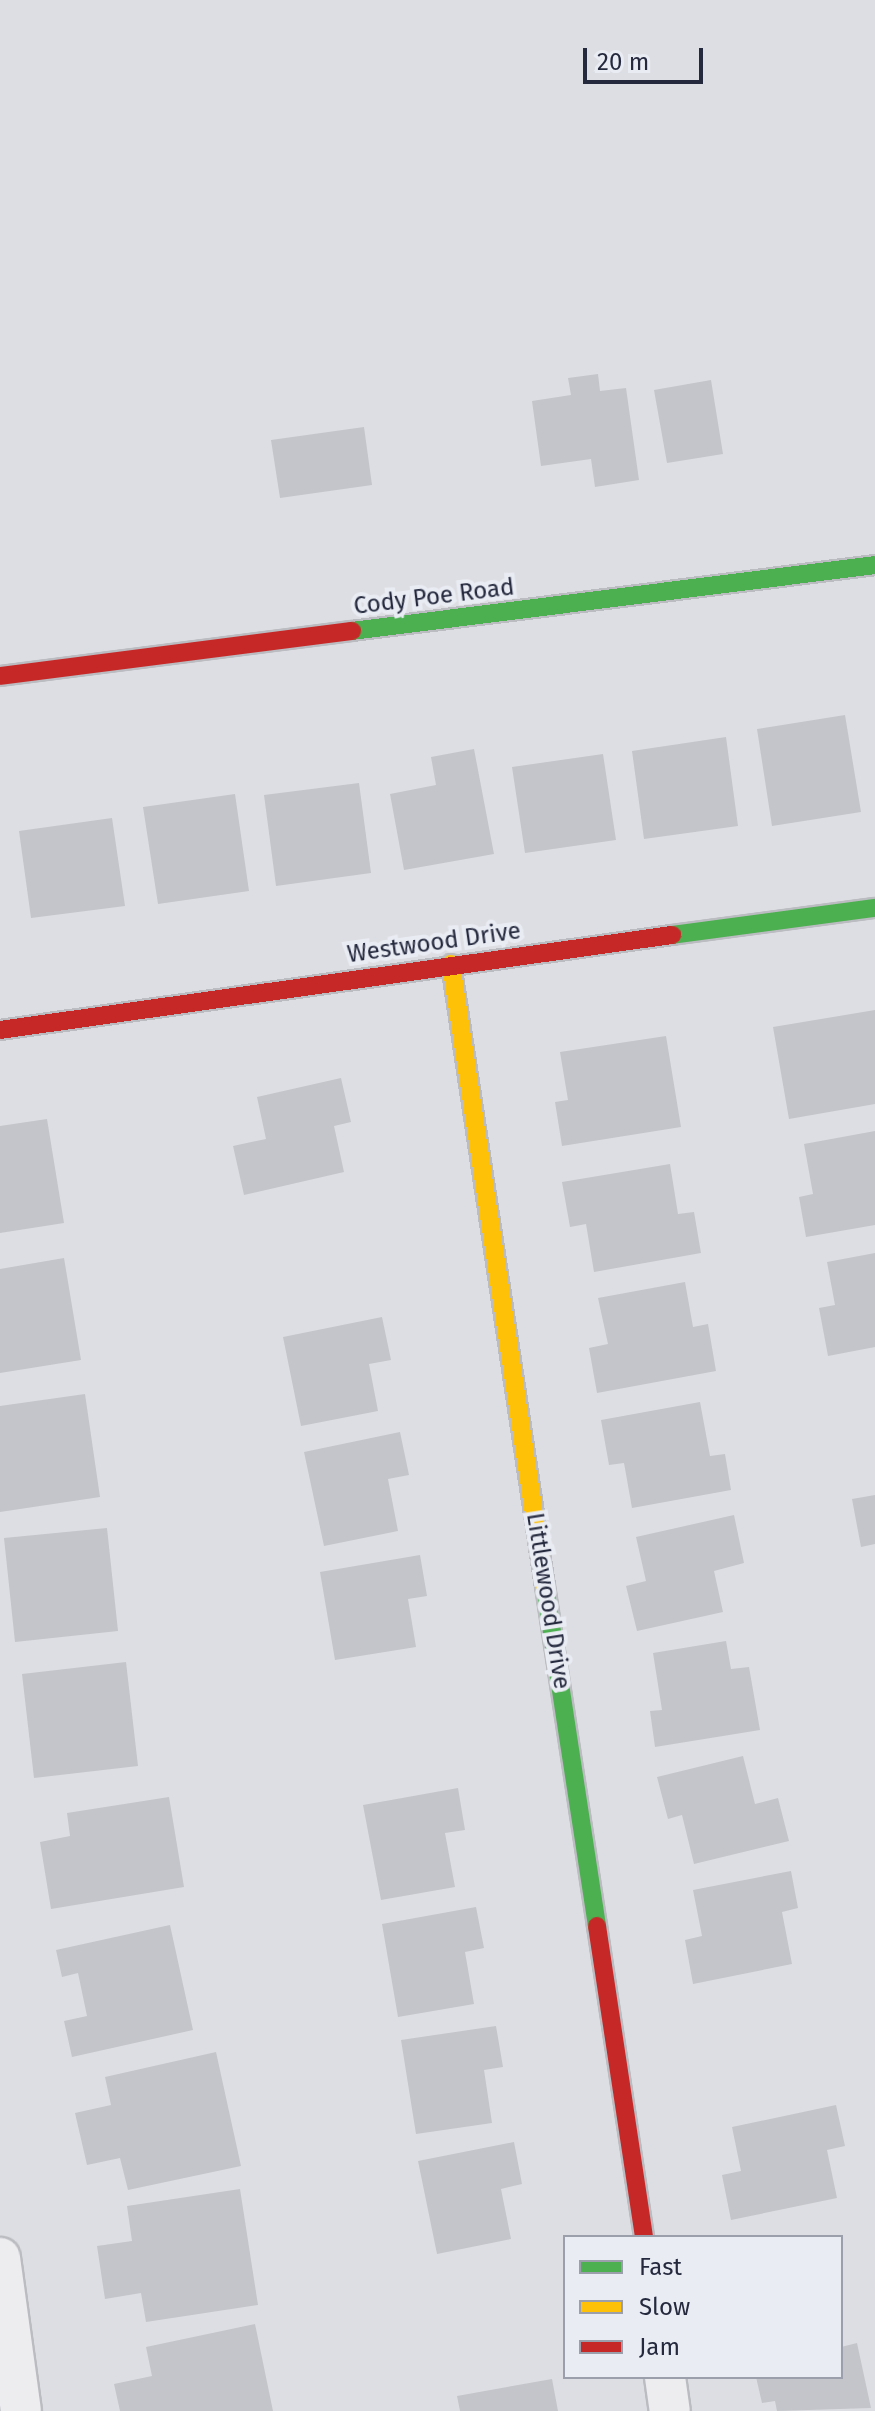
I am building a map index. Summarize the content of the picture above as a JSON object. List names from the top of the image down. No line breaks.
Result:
{"streets":{"street":["Cody Poe Road","Westwood Drive","Littlewood Drive"]},"crossings":[["Westwood Drive","Littlewood Drive"]],"legend":["Fast","Slow","Jam"],"scale_bar":"20 m"}
